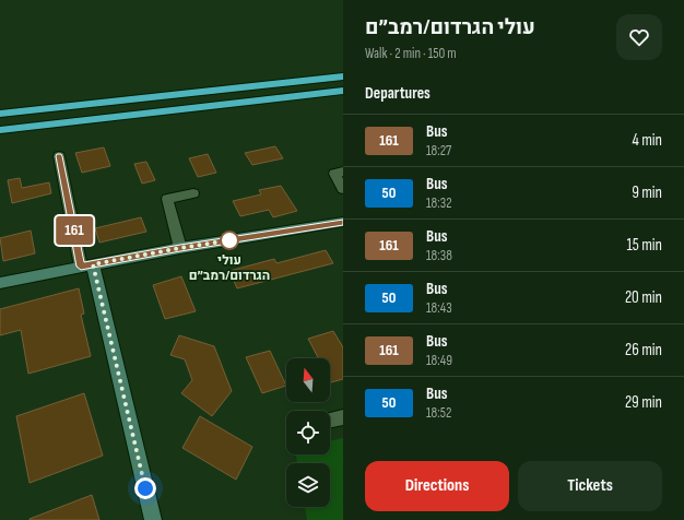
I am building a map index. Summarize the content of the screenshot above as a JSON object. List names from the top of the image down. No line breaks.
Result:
{"places":["עולי הגרדום/רמב״ם"],"lines":["bus line 161"],"north":"top","page":{"on_map":"161","heading":[["עולי הגרדום/רמב״ם","Walk · 2 min · 150 m"],"Departures"],"list":[{"mark":"161","name":"Bus","note":"18:27","value":"4 min"},{"mark":"50","name":"Bus","note":"18:32","value":"9 min"},{"mark":"161","name":"Bus","note":"18:38","value":"15 min"},{"mark":"50","name":"Bus","note":"18:43","value":"20 min"},{"mark":"161","name":"Bus","note":"18:49","value":"26 min"},{"mark":"50","name":"Bus","note":"18:52","value":"29 min"}],"buttons":["Directions","Tickets"]}}
